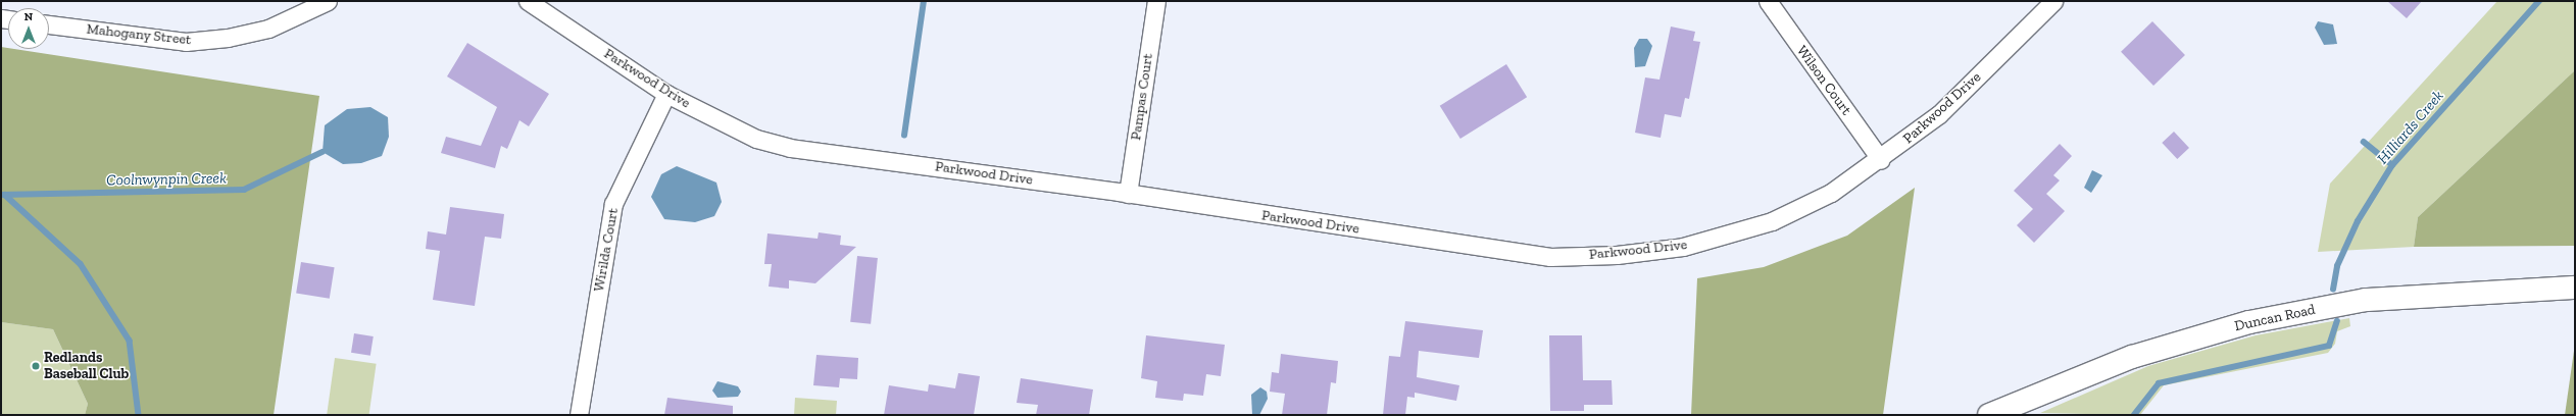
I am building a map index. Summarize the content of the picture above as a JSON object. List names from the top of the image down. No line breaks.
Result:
{"streets":{"highway":["Duncan Road"],"street":["Mahogany Street","Parkwood Drive","Wilson Court","Pampas Court","Wirilda Court"]},"crossings":[["Parkwood Drive","Wilson Court"],["Parkwood Drive","Pampas Court"],["Parkwood Drive","Wirilda Court"]],"water":["Hilliards Creek","Coolnwynpin Creek"],"places":["Redlands Baseball Club"],"north":"top"}
